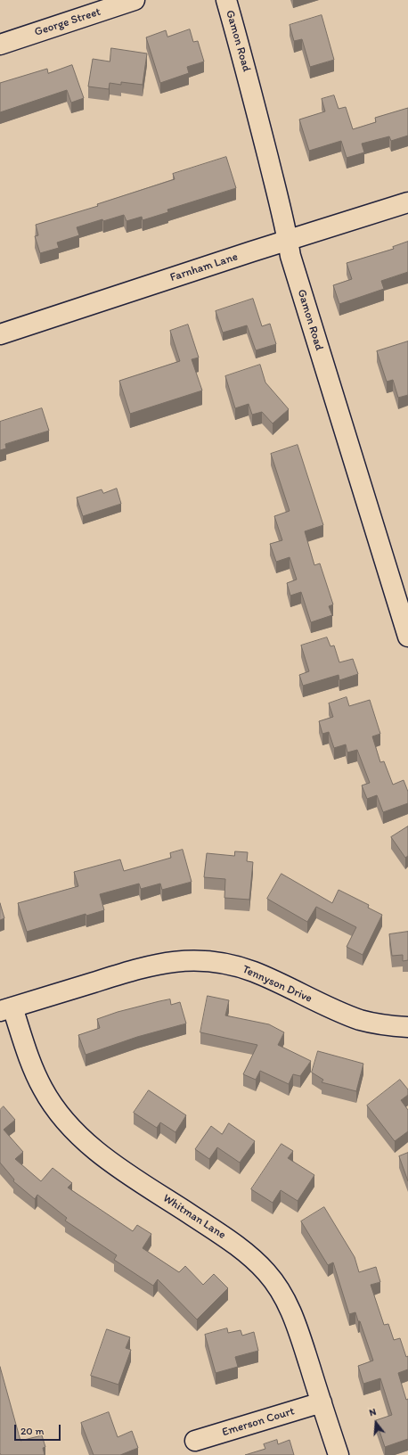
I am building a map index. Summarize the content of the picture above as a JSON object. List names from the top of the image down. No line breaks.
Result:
{"streets":{"street":["George Street","Gamon Road","Farnham Lane","Tennyson Drive","Whitman Lane","Emerson Court"]},"crossings":[["Gamon Road","Farnham Lane"],["Tennyson Drive","Whitman Lane"],["Whitman Lane","Emerson Court"]],"scale_bar":"20 m","north":"top"}
